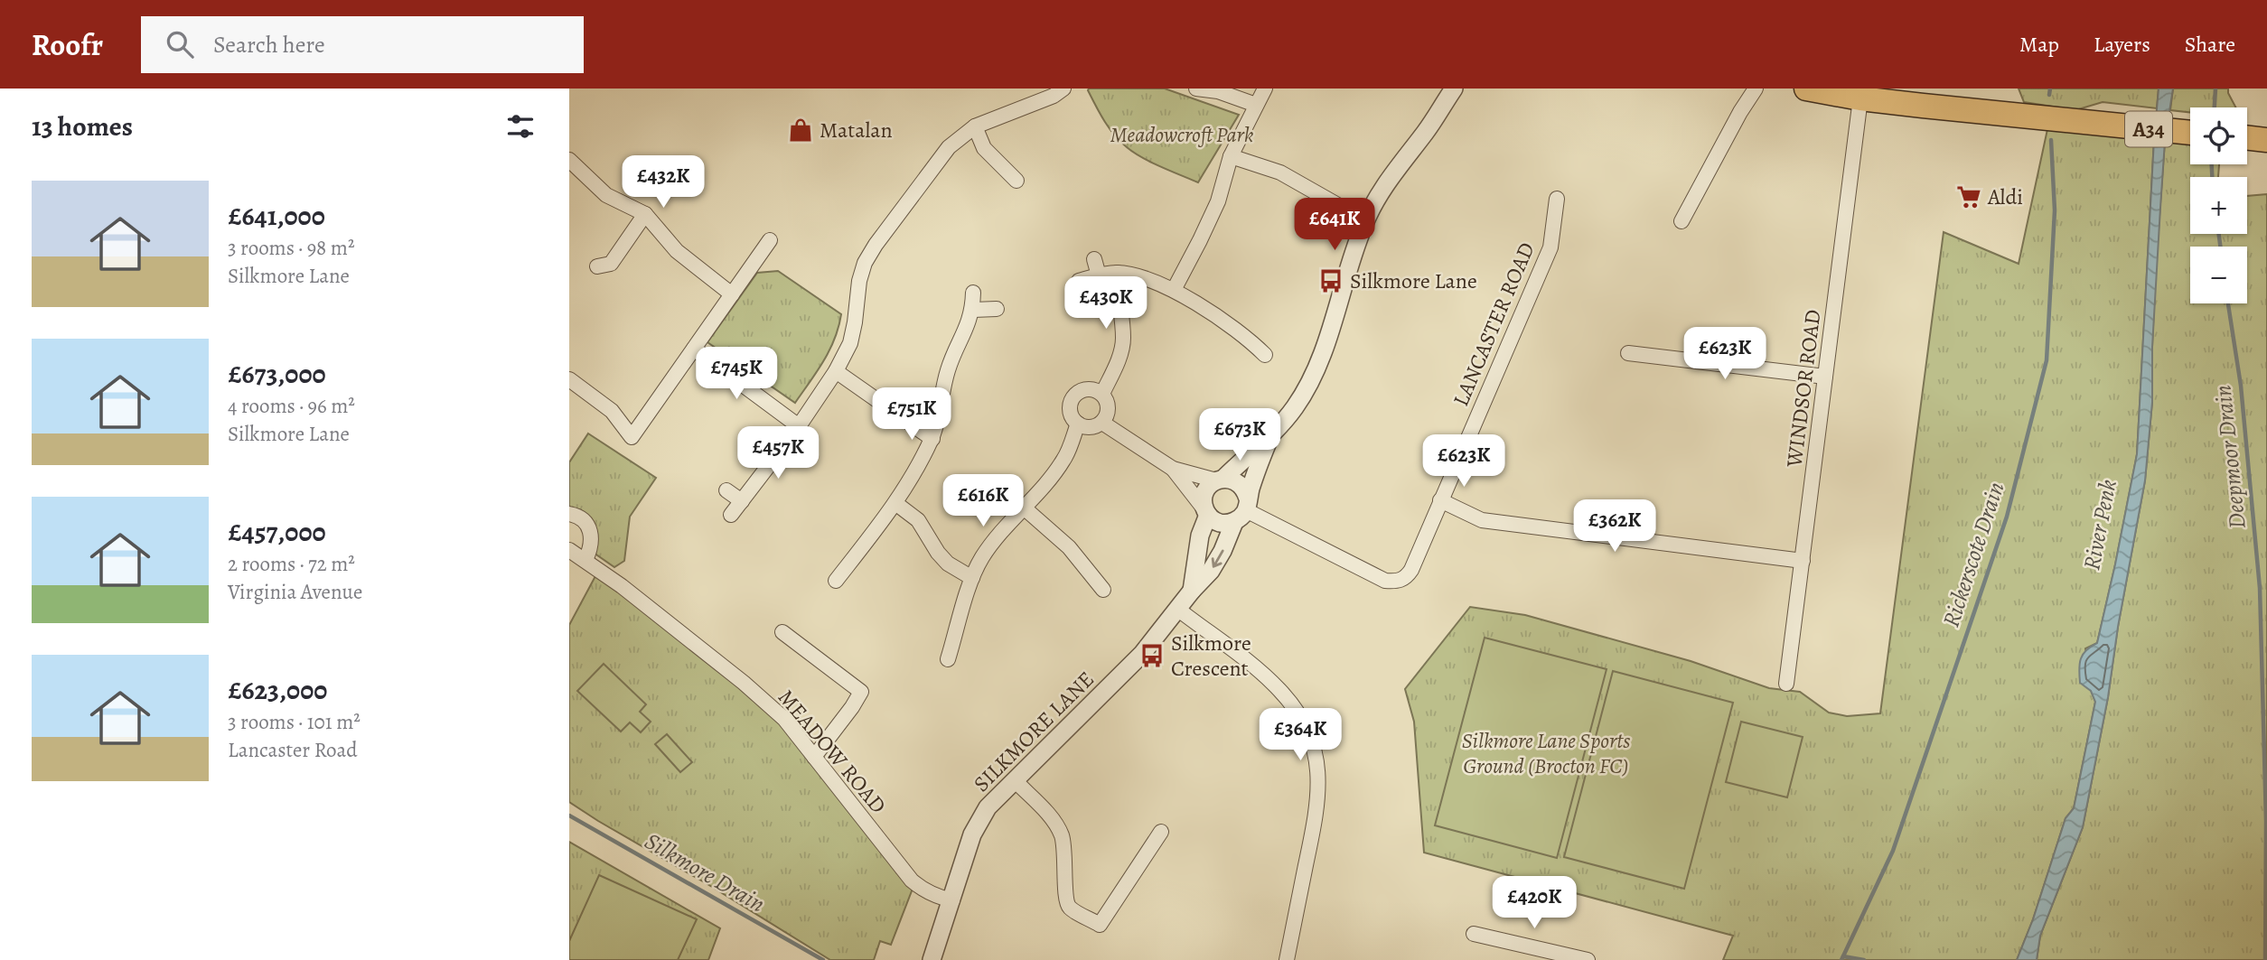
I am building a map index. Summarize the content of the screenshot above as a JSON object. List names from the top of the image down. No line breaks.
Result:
{"streets":{"highway":["A34"],"street":["LANCASTER ROAD","WINDSOR ROAD","SILKMORE LANE","MEADOW ROAD"]},"crossings":[["A34","WINDSOR ROAD"],["LANCASTER ROAD","SILKMORE LANE"],["SILKMORE LANE","MEADOW ROAD"]],"water":["Deepmoor Drain","River Penk","Rickerscote Drain","Silkmore Drain"],"parks":["Meadowcroft Park","Silkmore Lane Sports Ground (Brocton FC)"],"places":{"shop":["Matalan"],"supermarket":["Aldi"],"bus stop":["Silkmore Lane","Silkmore Crescent"]},"page":{"header":"Roofr","search":"Search here","nav":["Map","Layers","Share"],"heading":"13 homes","map_buttons":["+","−"],"price":["£432K","£641K","£430K","£623K","£745K","£751K","£673K","£457K","£623K","£616K","£362K","£364K","£420K"],"list":[{"name":"£641,000","note":"3 rooms · 98 m² · Silkmore Lane"},{"name":"£673,000","note":"4 rooms · 96 m² · Silkmore Lane"},{"name":"£457,000","note":"2 rooms · 72 m² · Virginia Avenue"},{"name":"£623,000","note":"3 rooms · 101 m² · Lancaster Road"}]}}
